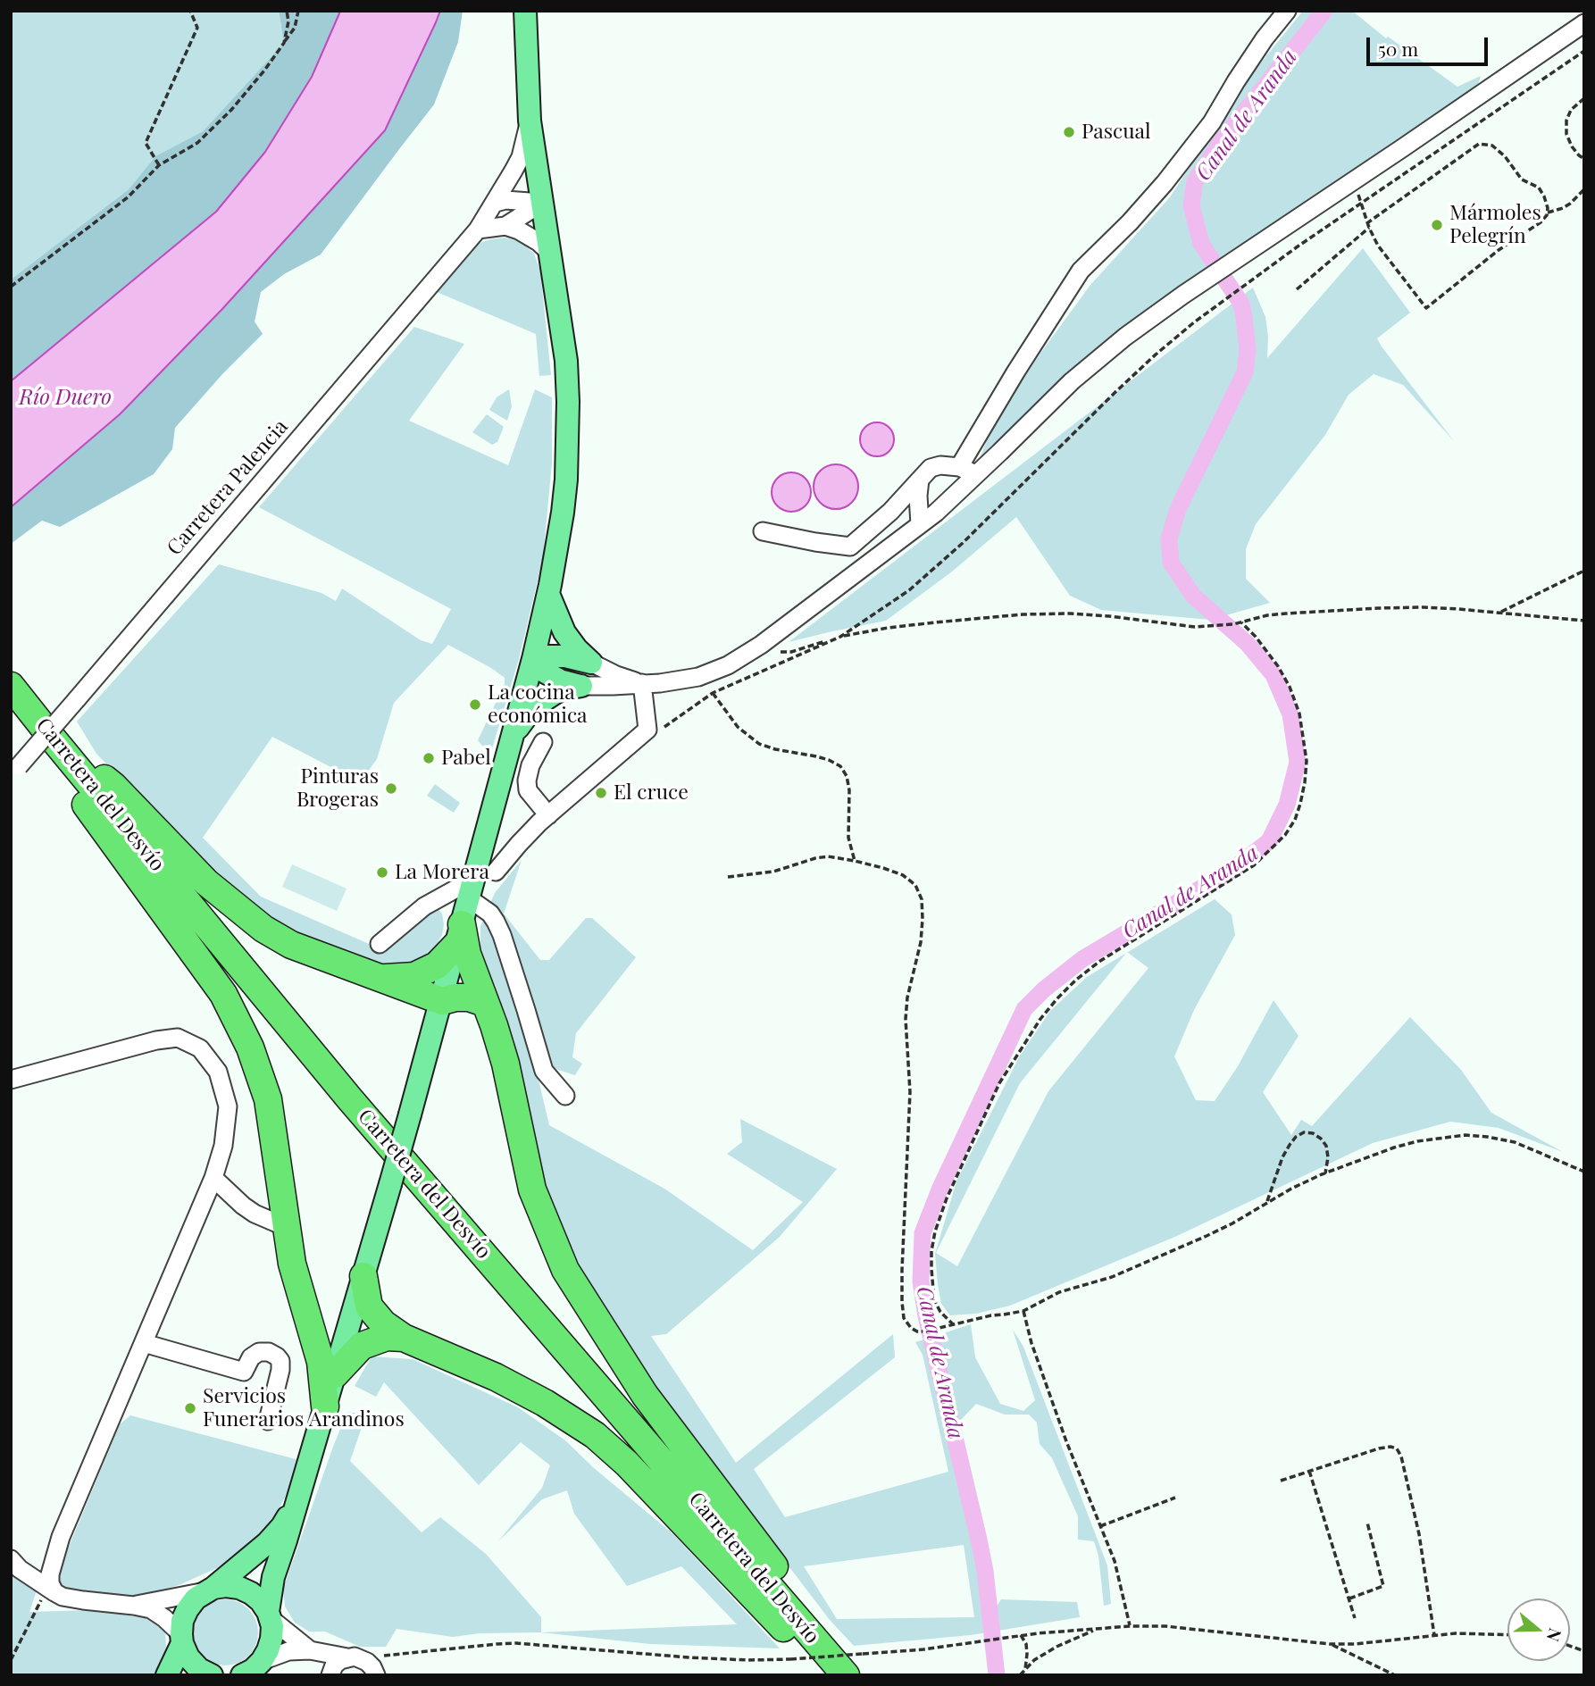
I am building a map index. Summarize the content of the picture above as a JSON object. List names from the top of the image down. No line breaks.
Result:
{"streets":{"highway":["Carretera del Desvío"],"street":["Carretera Palencia"]},"water":["Canal de Aranda","Río Duero"],"places":["Pascual","Mármoles Pelegrín","La cocina económica","Pabel","Pinturas Brogeras","El cruce","La Morera","Servicios Funerarios Arandinos"],"scale_bar":"50 m","north":"right"}
